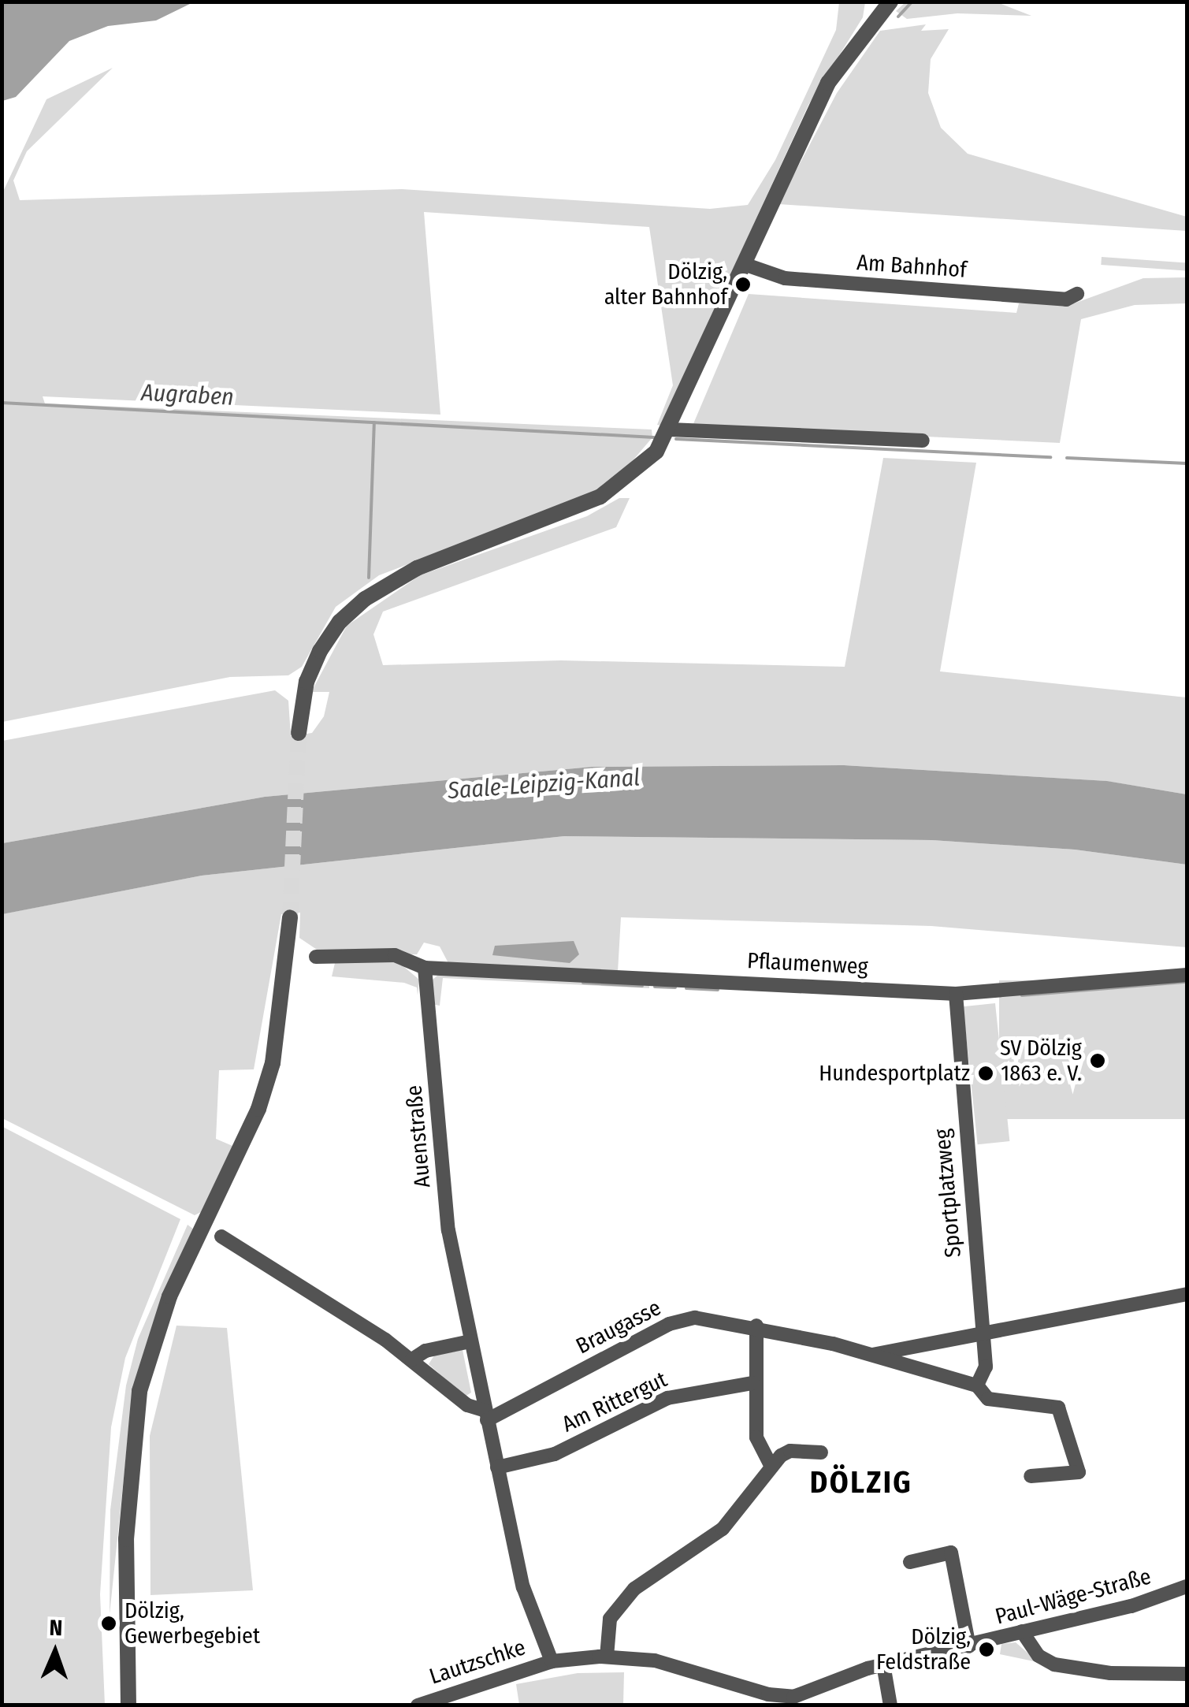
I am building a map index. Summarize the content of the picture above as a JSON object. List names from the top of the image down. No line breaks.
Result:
{"streets":{"street":["Am Bahnhof","Pflaumenweg","Auenstraße","Sportplatzweg","Braugasse","Am Rittergut","Paul-Wäge-Straße","Lautzschke"]},"crossings":[["Pflaumenweg","Auenstraße"],["Pflaumenweg","Sportplatzweg"],["Auenstraße","Braugasse"],["Auenstraße","Am Rittergut"],["Auenstraße","Paul-Wäge-Straße"],["Auenstraße","Lautzschke"],["Sportplatzweg","Braugasse"],["Paul-Wäge-Straße","Lautzschke"]],"districts":["DÖLZIG"],"water":["Augraben","Saale-Leipzig-Kanal"],"places":["Dölzig, alter Bahnhof","SV Dölzig 1863 e. V.","Hundesportplatz","Dölzig, Gewerbegebiet","Dölzig, Feldstraße"],"north":"top"}
